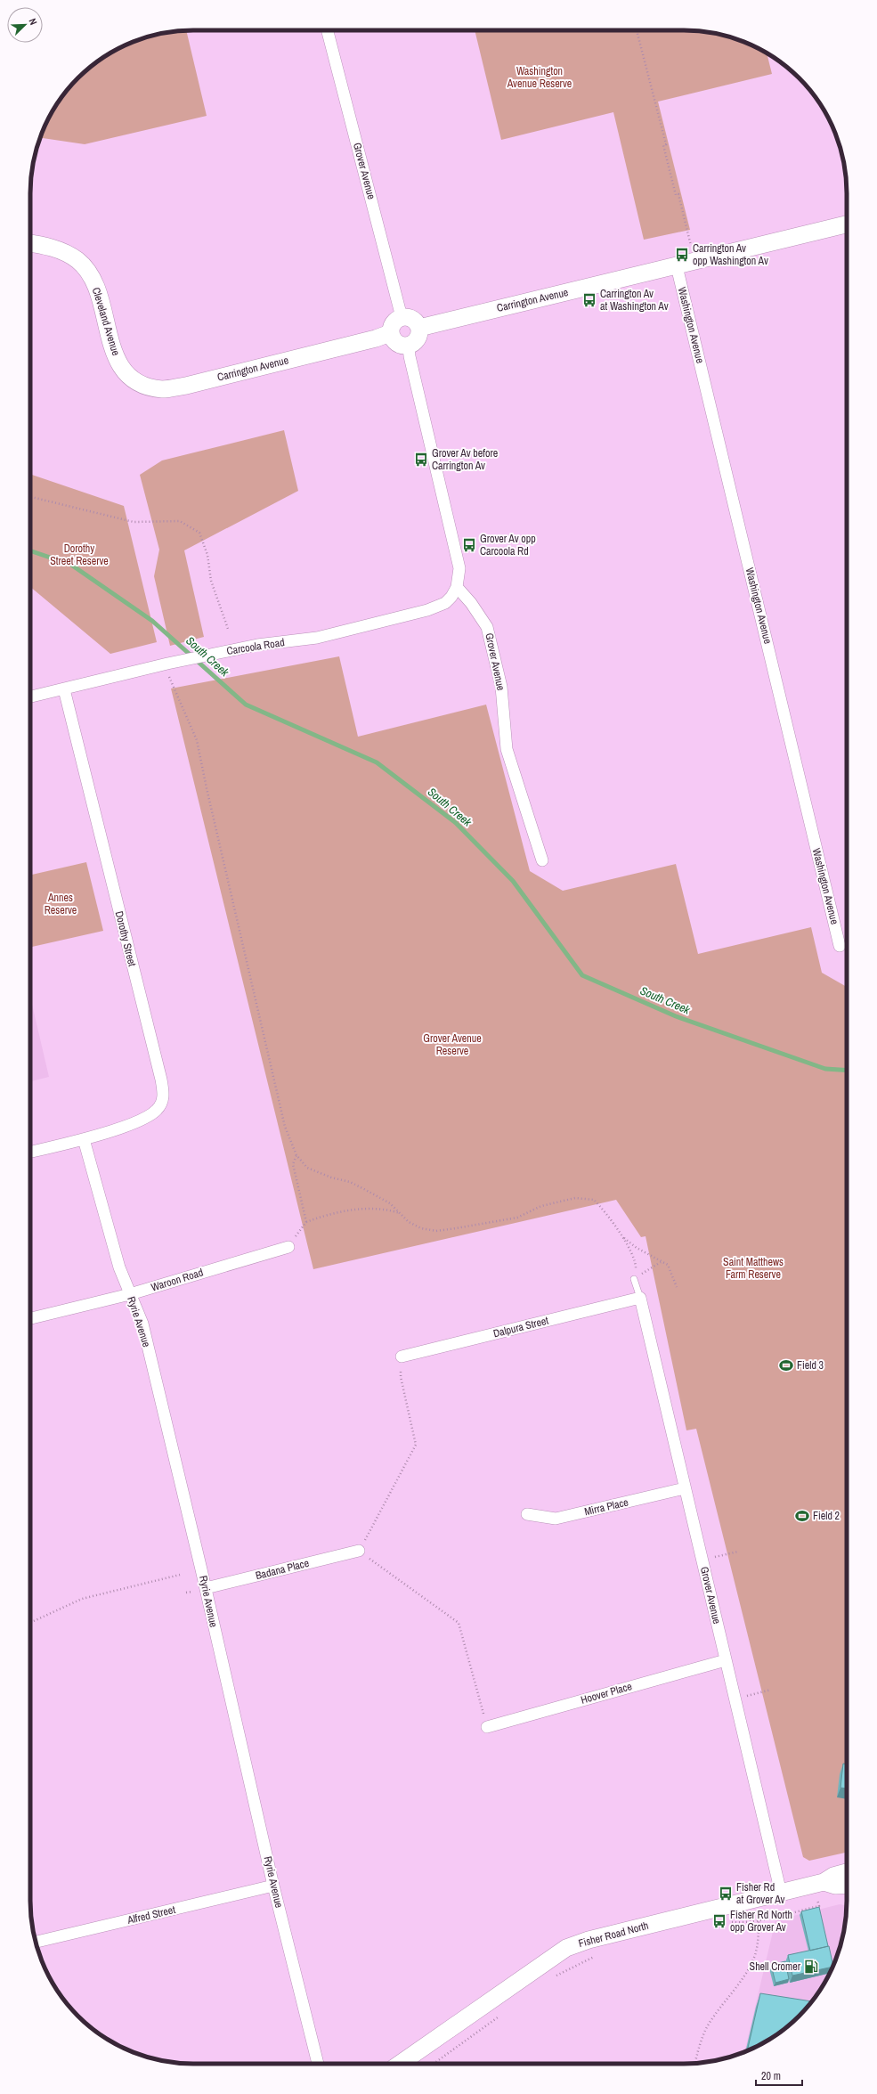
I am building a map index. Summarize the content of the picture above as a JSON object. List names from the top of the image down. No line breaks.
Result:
{"streets":{"street":["Grover Avenue","Carrington Avenue","Cleveland Avenue","Washington Avenue","Carcoola Road","Dorothy Street","Waroon Road","Ryrie Avenue","Dalpura Street","Mirra Place","Badana Place","Hoover Place","Alfred Street","Fisher Road North"]},"crossings":[["Grover Avenue","Carrington Avenue"],["Grover Avenue","Carcoola Road"],["Grover Avenue","Dalpura Street"],["Grover Avenue","Mirra Place"],["Grover Avenue","Hoover Place"],["Grover Avenue","Fisher Road North"],["Carrington Avenue","Cleveland Avenue"],["Carrington Avenue","Washington Avenue"],["Carcoola Road","Dorothy Street"],["Dorothy Street","Ryrie Avenue"],["Waroon Road","Ryrie Avenue"],["Ryrie Avenue","Badana Place"],["Ryrie Avenue","Alfred Street"]],"water":["South Creek"],"parks":["Washington Avenue Reserve","Dorothy Street Reserve","Annes Reserve","Grover Avenue Reserve","Saint Matthews Farm Reserve"],"places":{"bus stop":["Carrington Av opp Washington Av","Carrington Av at Washington Av","Grover Av before Carrington Av","Grover Av opp Carcoola Rd","Fisher Rd at Grover Av","Fisher Rd North opp Grover Av"],"sports":["Field 3","Field 2"],"fuel station":["Shell Cromer"]},"scale_bar":"20 m","north":"top right"}
